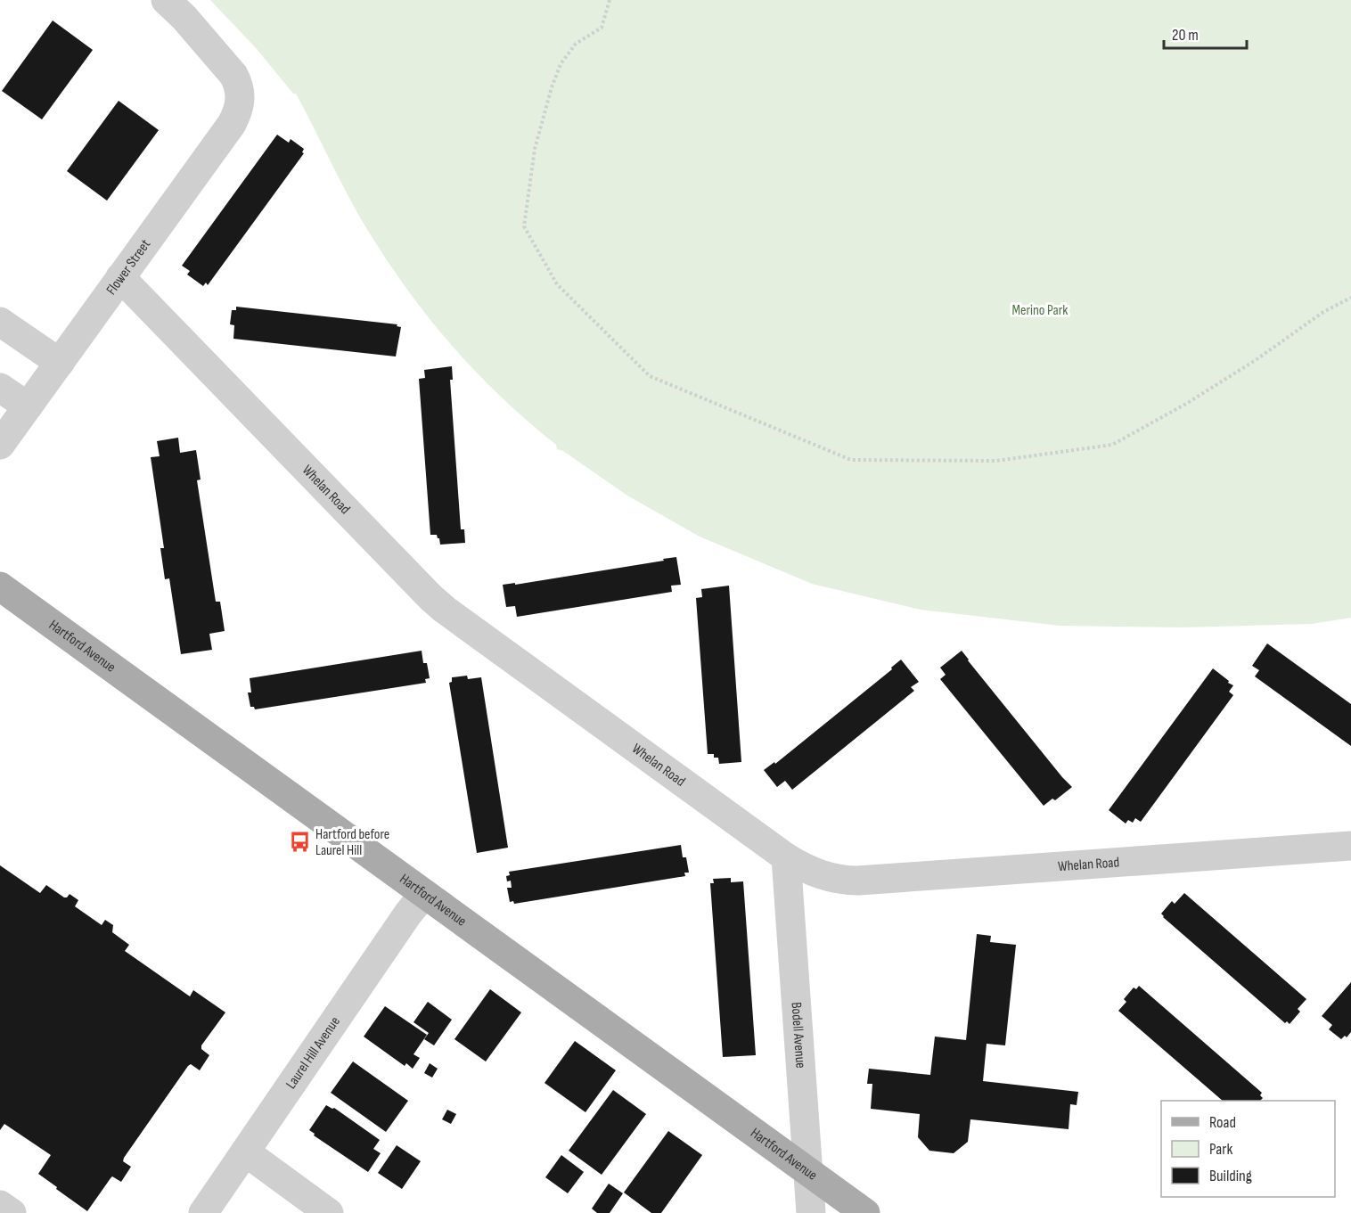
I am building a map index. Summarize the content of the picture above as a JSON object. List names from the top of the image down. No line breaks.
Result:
{"streets":{"main road":["Hartford Avenue"],"street":["Flower Street","Whelan Road","Bodell Avenue","Laurel Hill Avenue"]},"crossings":[["Flower Street","Whelan Road"],["Whelan Road","Bodell Avenue"],["Hartford Avenue","Bodell Avenue"],["Hartford Avenue","Laurel Hill Avenue"]],"parks":["Merino Park"],"places":{"bus stop":["Hartford before Laurel Hill"]},"legend":["Road","Park","Building"],"scale_bar":"20 m"}
